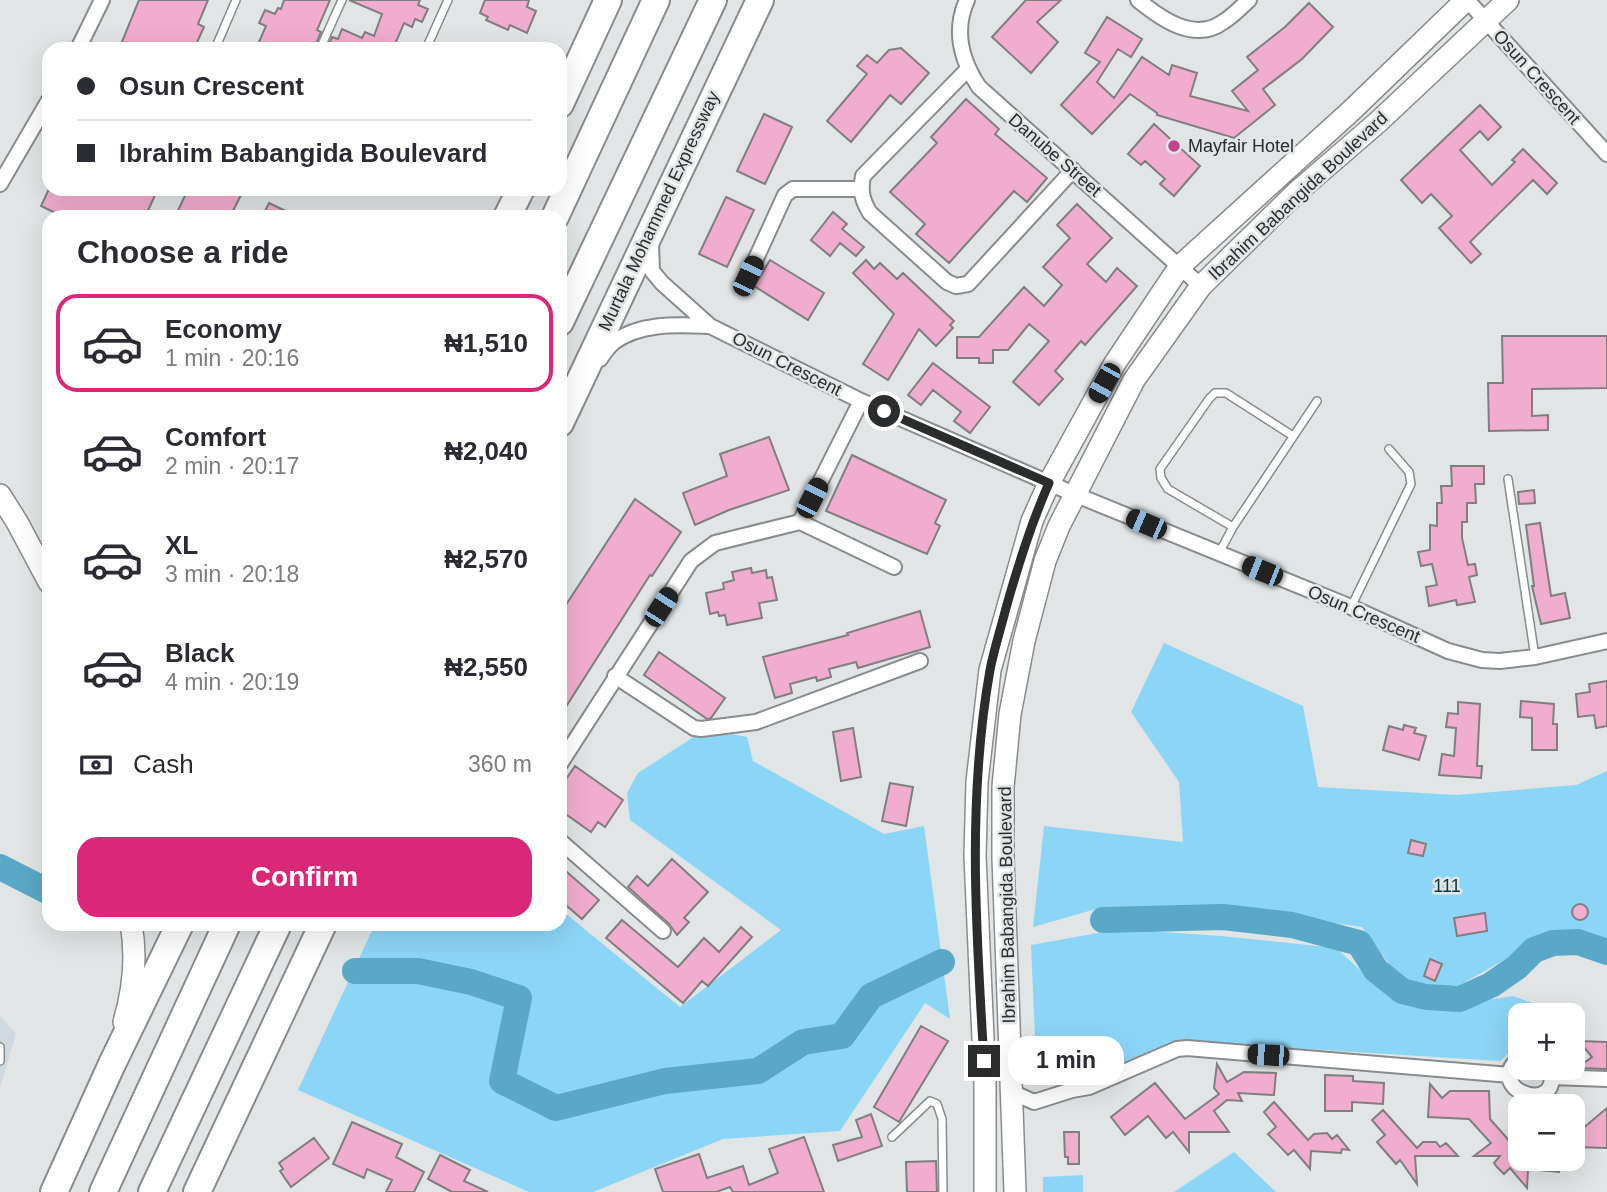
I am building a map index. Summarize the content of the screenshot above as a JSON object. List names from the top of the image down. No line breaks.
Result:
{"streets":{"highway":["Murtala Mohammed Expressway"],"street":["Osun Crescent","Danube Street","Ibrahim Babangida Boulevard"]},"crossings":[["Osun Crescent","Ibrahim Babangida Boulevard"],["Danube Street","Ibrahim Babangida Boulevard"]],"parks":["111"],"places":["Mayfair Hotel"],"page":{"banner":["Osun Crescent","Ibrahim Babangida Boulevard"],"heading":"Choose a ride","list":[{"name":"Economy","note":"1 min · 20:16","value":"₦1,510"},{"name":"Comfort","note":"2 min · 20:17","value":"₦2,040"},{"name":"XL","note":"3 min · 20:18","value":"₦2,570"},{"name":"Black","note":"4 min · 20:19","value":"₦2,550"}],"pay":["Cash","360 m"],"buttons":"Confirm","map_buttons":["+","−"],"bubble":"1 min"}}
